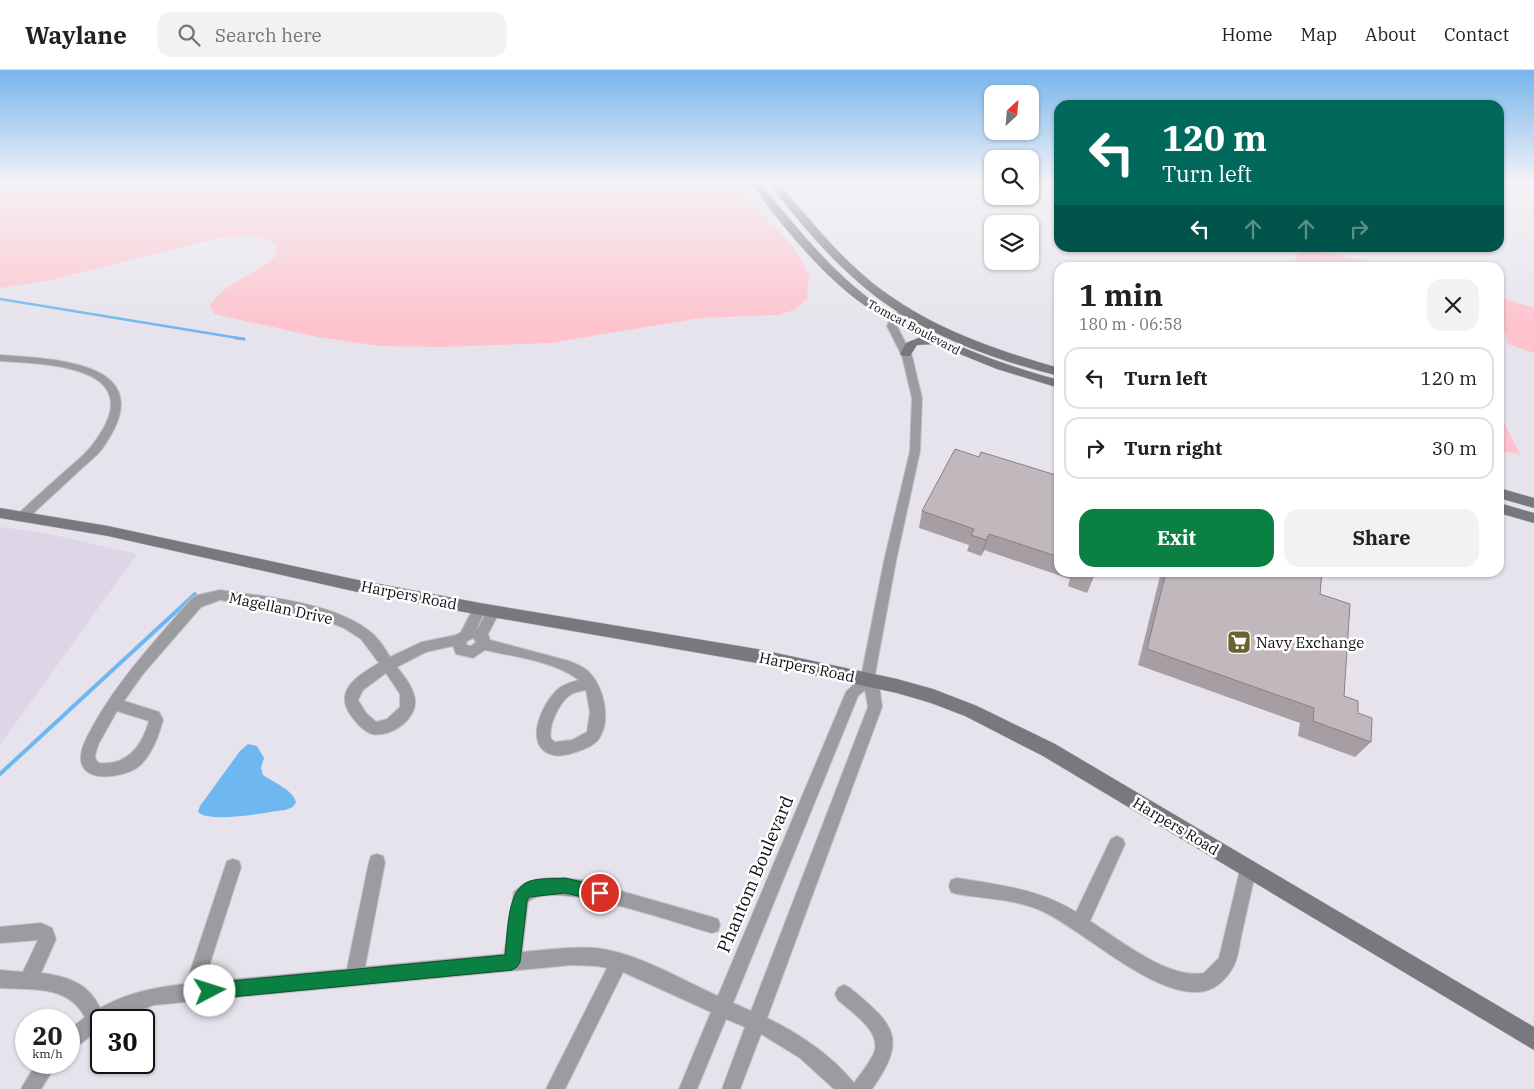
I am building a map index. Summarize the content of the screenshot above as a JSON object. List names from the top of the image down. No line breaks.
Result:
{"streets":{"main road":["Tomcat Boulevard","Harpers Road"],"street":["Magellan Drive","Phantom Boulevard"]},"crossings":[["Harpers Road","Phantom Boulevard"]],"places":{"supermarket":["Navy Exchange"]},"north":"top right","page":{"header":"Waylane","search":"Search here","nav":["Home","Map","About","Contact"],"turn":["120 m","Turn left"],"heading":["1 min","180 m · 06:58"],"list":[{"name":"Turn left","value":"120 m"},{"name":"Turn right","value":"30 m"}],"buttons":["Exit","Share"],"speed":"20 km/h","limit":"30"}}
